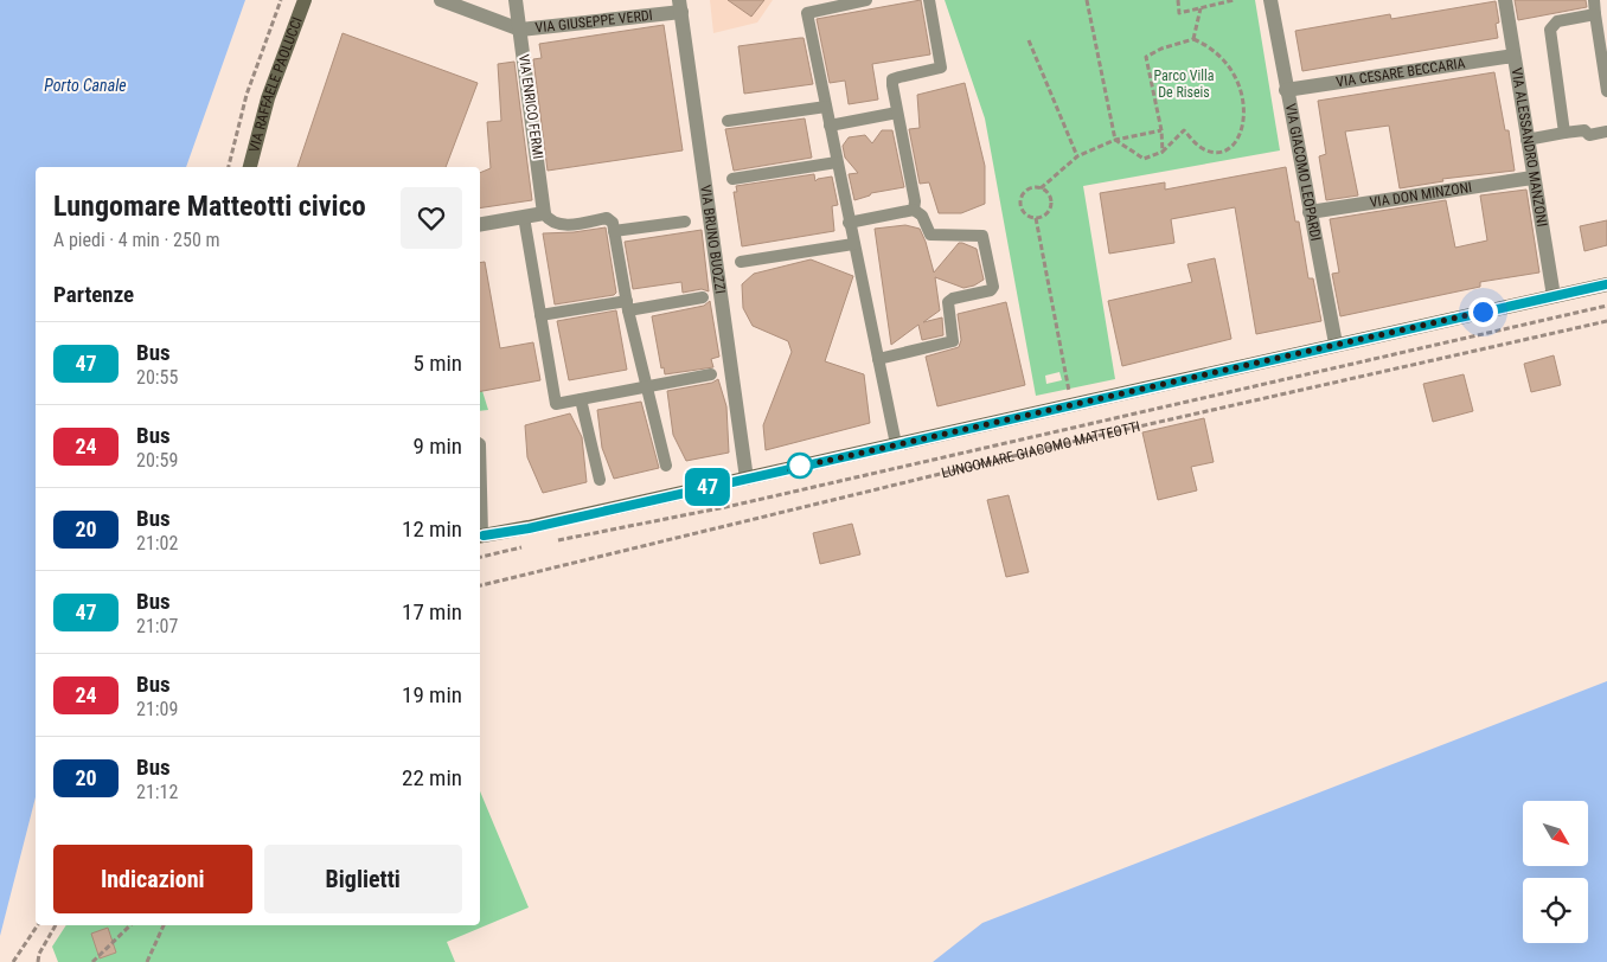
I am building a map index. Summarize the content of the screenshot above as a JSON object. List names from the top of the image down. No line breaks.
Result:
{"streets":{"street":["VIA GIUSEPPE VERDI","VIA CESARE BECCARIA","VIA RAFFAELE PAOLUCCI","VIA ENRICO FERMI","VIA ALESSANDRO MANZONI","VIA GIACOMO LEOPARDI","VIA DON MINZONI","VIA BRUNO BUOZZI"],"path":["LUNGOMARE GIACOMO MATTEOTTI"]},"crossings":[["VIA GIUSEPPE VERDI","VIA ENRICO FERMI"],["VIA GIUSEPPE VERDI","VIA BRUNO BUOZZI"],["VIA CESARE BECCARIA","VIA ALESSANDRO MANZONI"],["VIA CESARE BECCARIA","VIA GIACOMO LEOPARDI"],["VIA ALESSANDRO MANZONI","VIA DON MINZONI"],["VIA GIACOMO LEOPARDI","VIA DON MINZONI"]],"water":["Porto Canale"],"parks":["Parco Villa De Riseis"],"lines":["bus line 47"],"north":"bottom right","page":{"on_map":"47","heading":[["Lungomare Matteotti civico","A piedi · 4 min · 250 m"],"Partenze"],"list":[{"mark":"47","name":"Bus","note":"20:55","value":"5 min"},{"mark":"24","name":"Bus","note":"20:59","value":"9 min"},{"mark":"20","name":"Bus","note":"21:02","value":"12 min"},{"mark":"47","name":"Bus","note":"21:07","value":"17 min"},{"mark":"24","name":"Bus","note":"21:09","value":"19 min"},{"mark":"20","name":"Bus","note":"21:12","value":"22 min"}],"buttons":["Indicazioni","Biglietti"]}}
